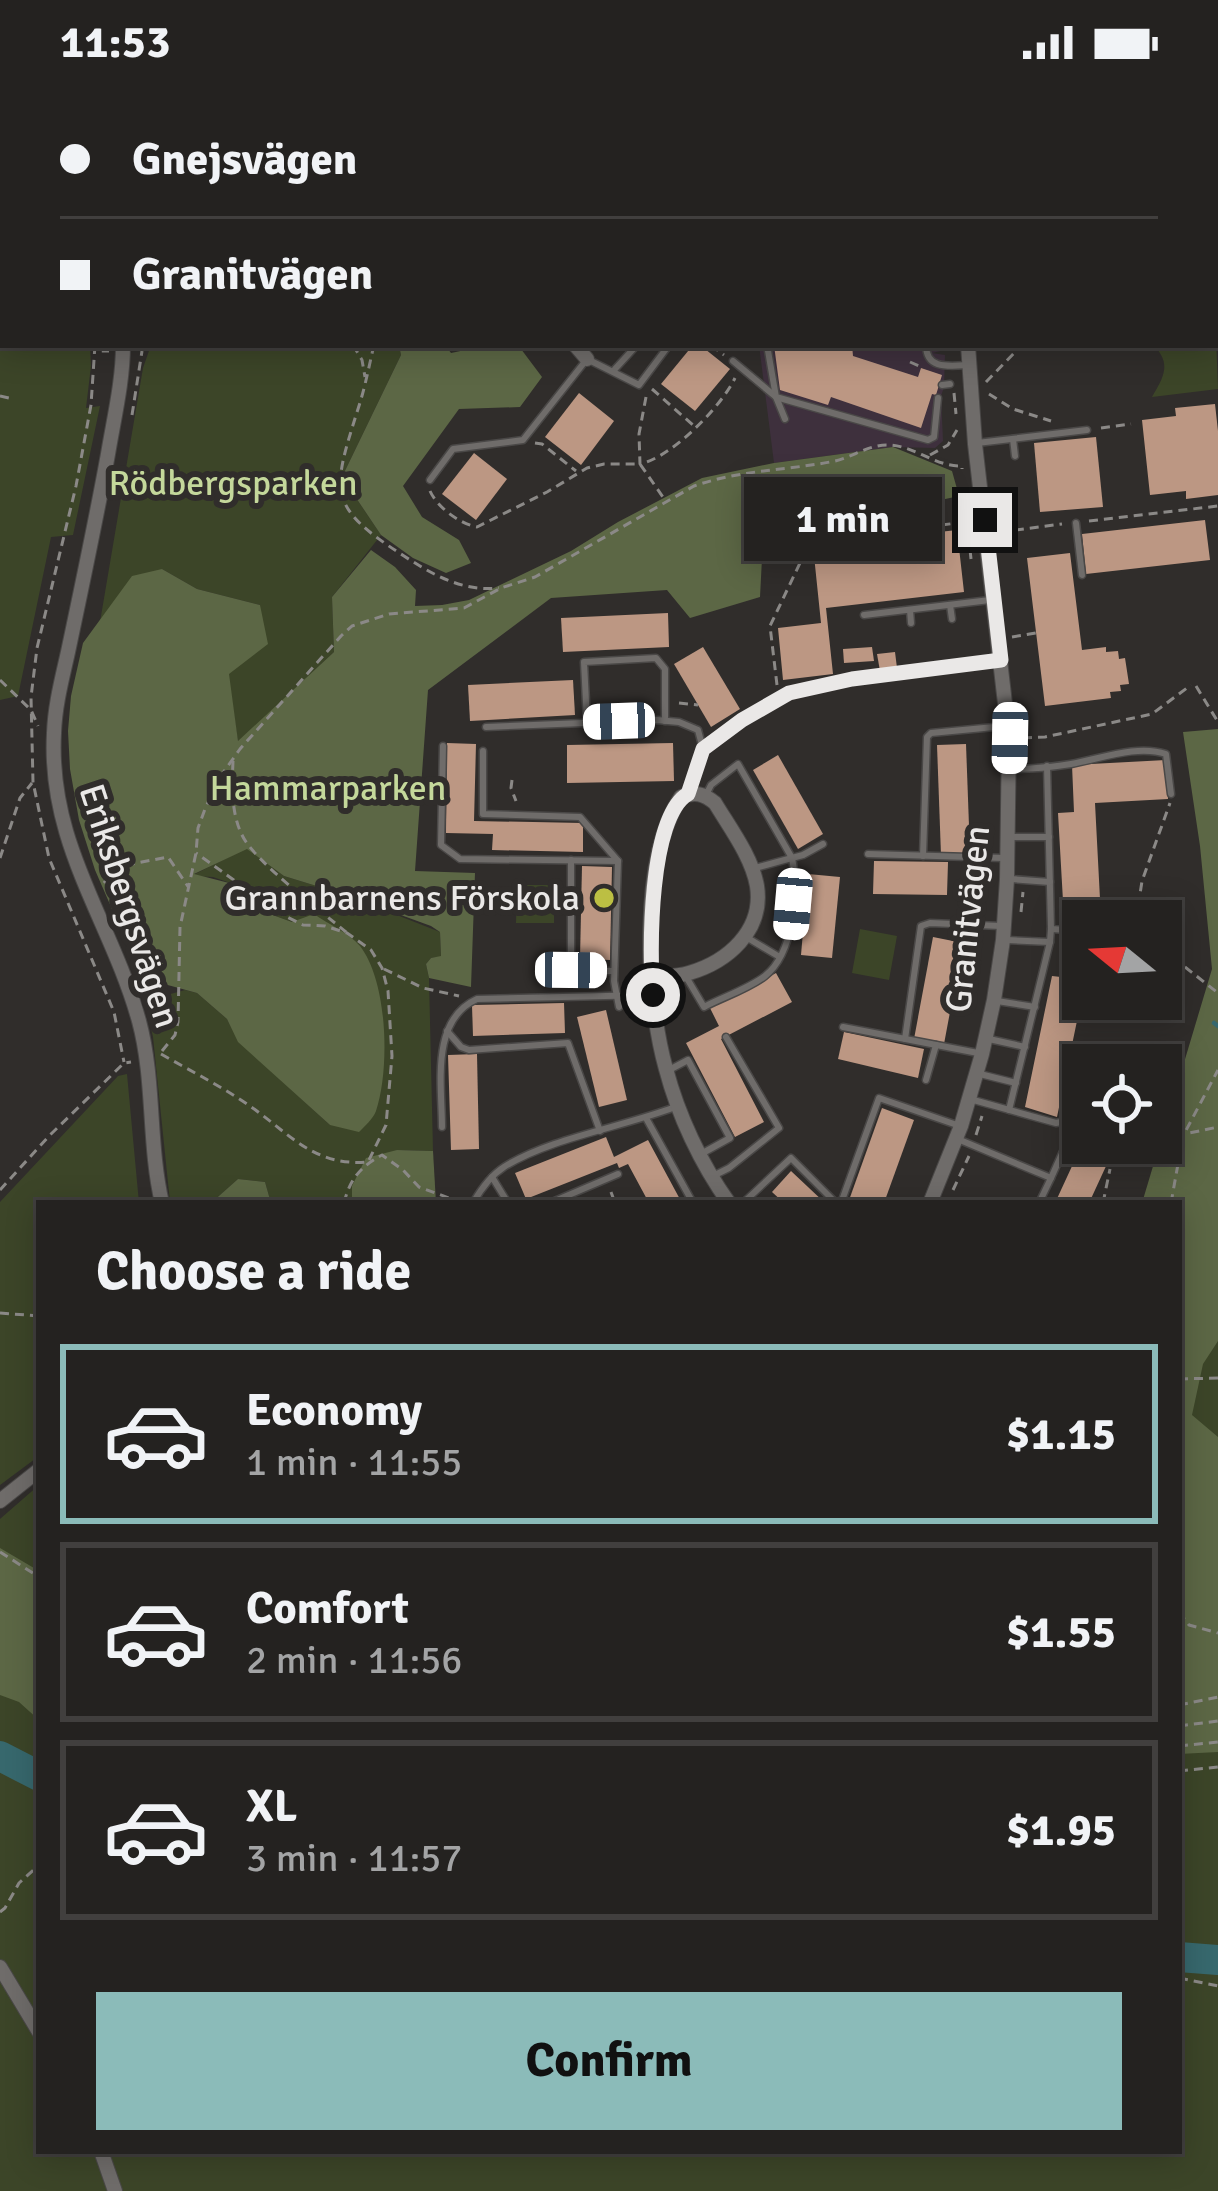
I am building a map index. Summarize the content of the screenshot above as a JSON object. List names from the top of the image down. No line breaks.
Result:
{"streets":{"street":["Eriksbergsvägen","Granitvägen"]},"parks":["Rödbergsparken","Hammarparken"],"places":["Grannbarnens Förskola"],"north":"left","page":{"status":"11:53","banner":["Gnejsvägen","Granitvägen"],"bubble":"1 min","heading":"Choose a ride","list":[{"name":"Economy","note":"1 min · 11:55","value":"$1.15"},{"name":"Comfort","note":"2 min · 11:56","value":"$1.55"},{"name":"XL","note":"3 min · 11:57","value":"$1.95"}],"buttons":"Confirm"}}
